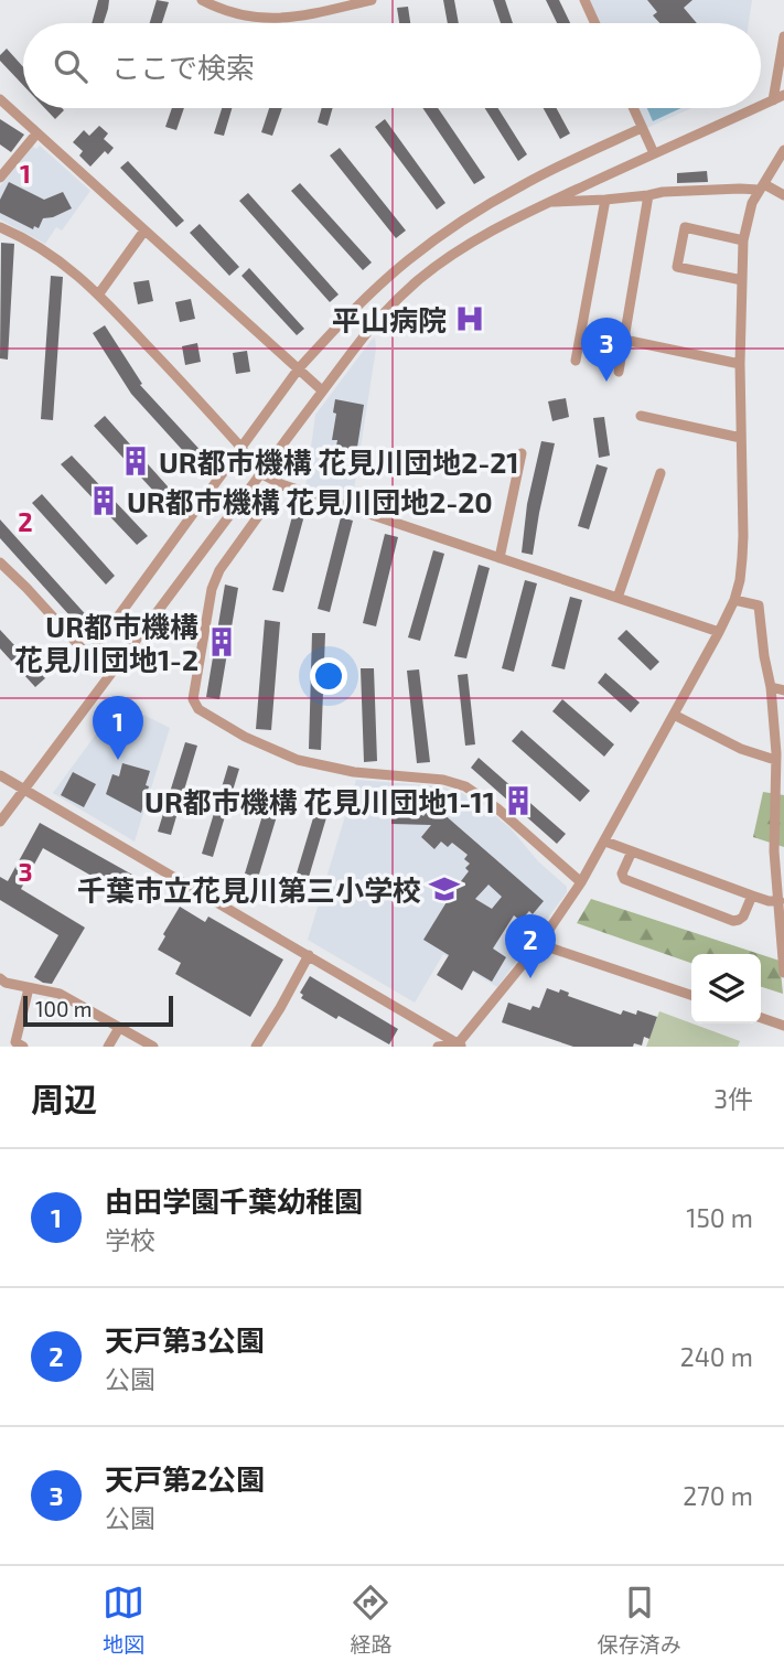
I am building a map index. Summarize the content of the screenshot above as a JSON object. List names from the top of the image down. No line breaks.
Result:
{"places":{"hospital":["平山病院"],"building":["UR都市機構 花見川団地2-21","UR都市機構 花見川団地2-20","UR都市機構 花見川団地1-2","UR都市機構 花見川団地1-11"],"school or university":["千葉市立花見川第三小学校"]},"scale_bar":"100 m","page":{"search":"ここで検索","pins":["3","1","2"],"scale":"100 m","heading":["周辺","3件"],"list":[{"mark":"1","name":"由田学園千葉幼稚園","note":"学校","value":"150 m"},{"mark":"2","name":"天戸第3公園","note":"公園","value":"240 m"},{"mark":"3","name":"天戸第2公園","note":"公園","value":"270 m"}],"nav":["地図","経路","保存済み"]},"grid":{"rows":["1","2","3"]}}
